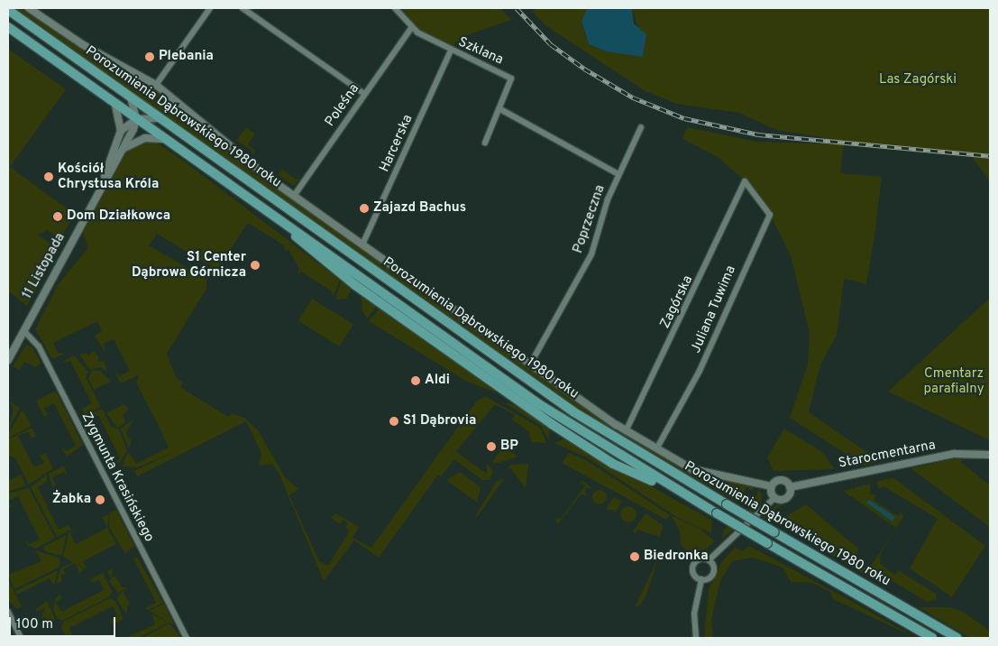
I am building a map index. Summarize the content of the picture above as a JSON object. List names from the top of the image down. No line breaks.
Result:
{"streets":{"main road":["Porozumienia Dąbrowskiego 1980 roku"],"street":["Szklana","Poleśna","Harcerska","Poprzeczna","11 Listopada","Zagórska","Juliana Tuwima","Starocmentarna","Zygmunta Krasińskiego"]},"crossings":[["Szklana","Poleśna"],["Szklana","Harcerska"],["Porozumienia Dąbrowskiego 1980 roku","11 Listopada"],["11 Listopada","Zygmunta Krasińskiego"],["Zagórska","Juliana Tuwima"]],"parks":["Las Zagórski","Cmentarz parafialny"],"places":["Plebania","Kościół Chrystusa Króla","Zajazd Bachus","Dom Działkowca","S1 Center Dąbrowa Górnicza","Aldi","S1 Dąbrovia","BP","Żabka","Biedronka"],"scale_bar":"100 m"}
